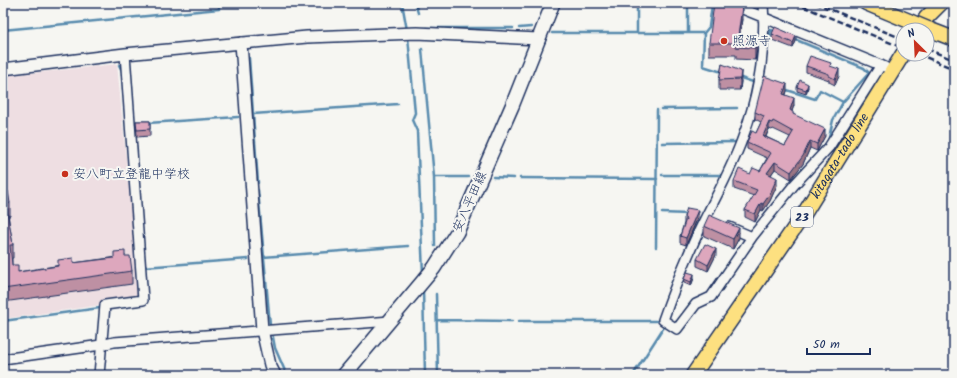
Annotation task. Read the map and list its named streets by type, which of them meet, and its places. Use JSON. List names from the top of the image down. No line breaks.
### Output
{"streets":{"main road":["kitagata-tado line","安八平田線","23"]},"places":["照源寺","安八町立登龍中学校"],"scale_bar":"50 m","north":"top left"}
